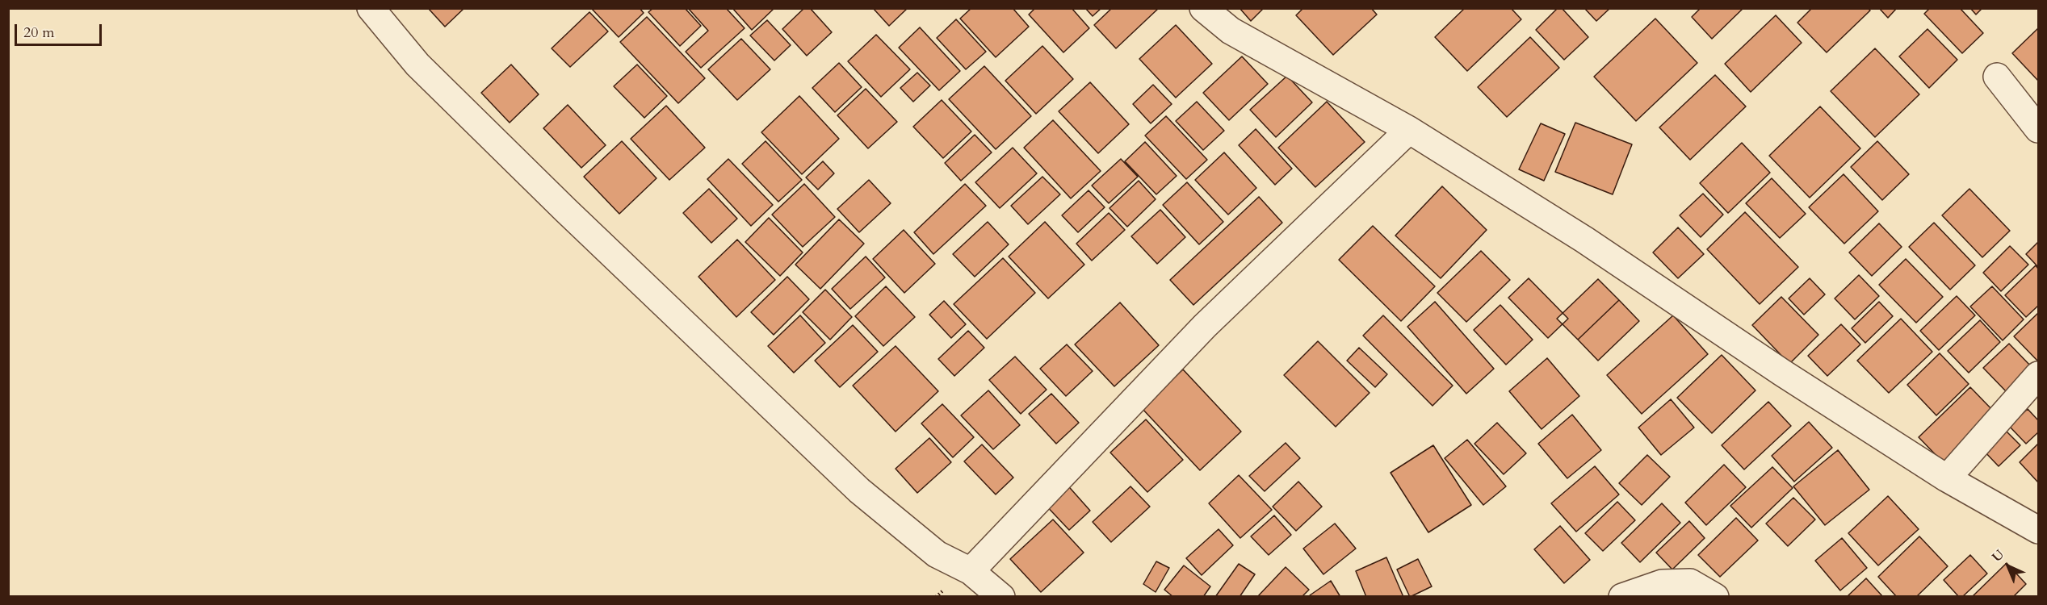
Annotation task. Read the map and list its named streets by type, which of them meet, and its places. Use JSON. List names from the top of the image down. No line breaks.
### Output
{"scale_bar":"20 m","north":"top left"}
